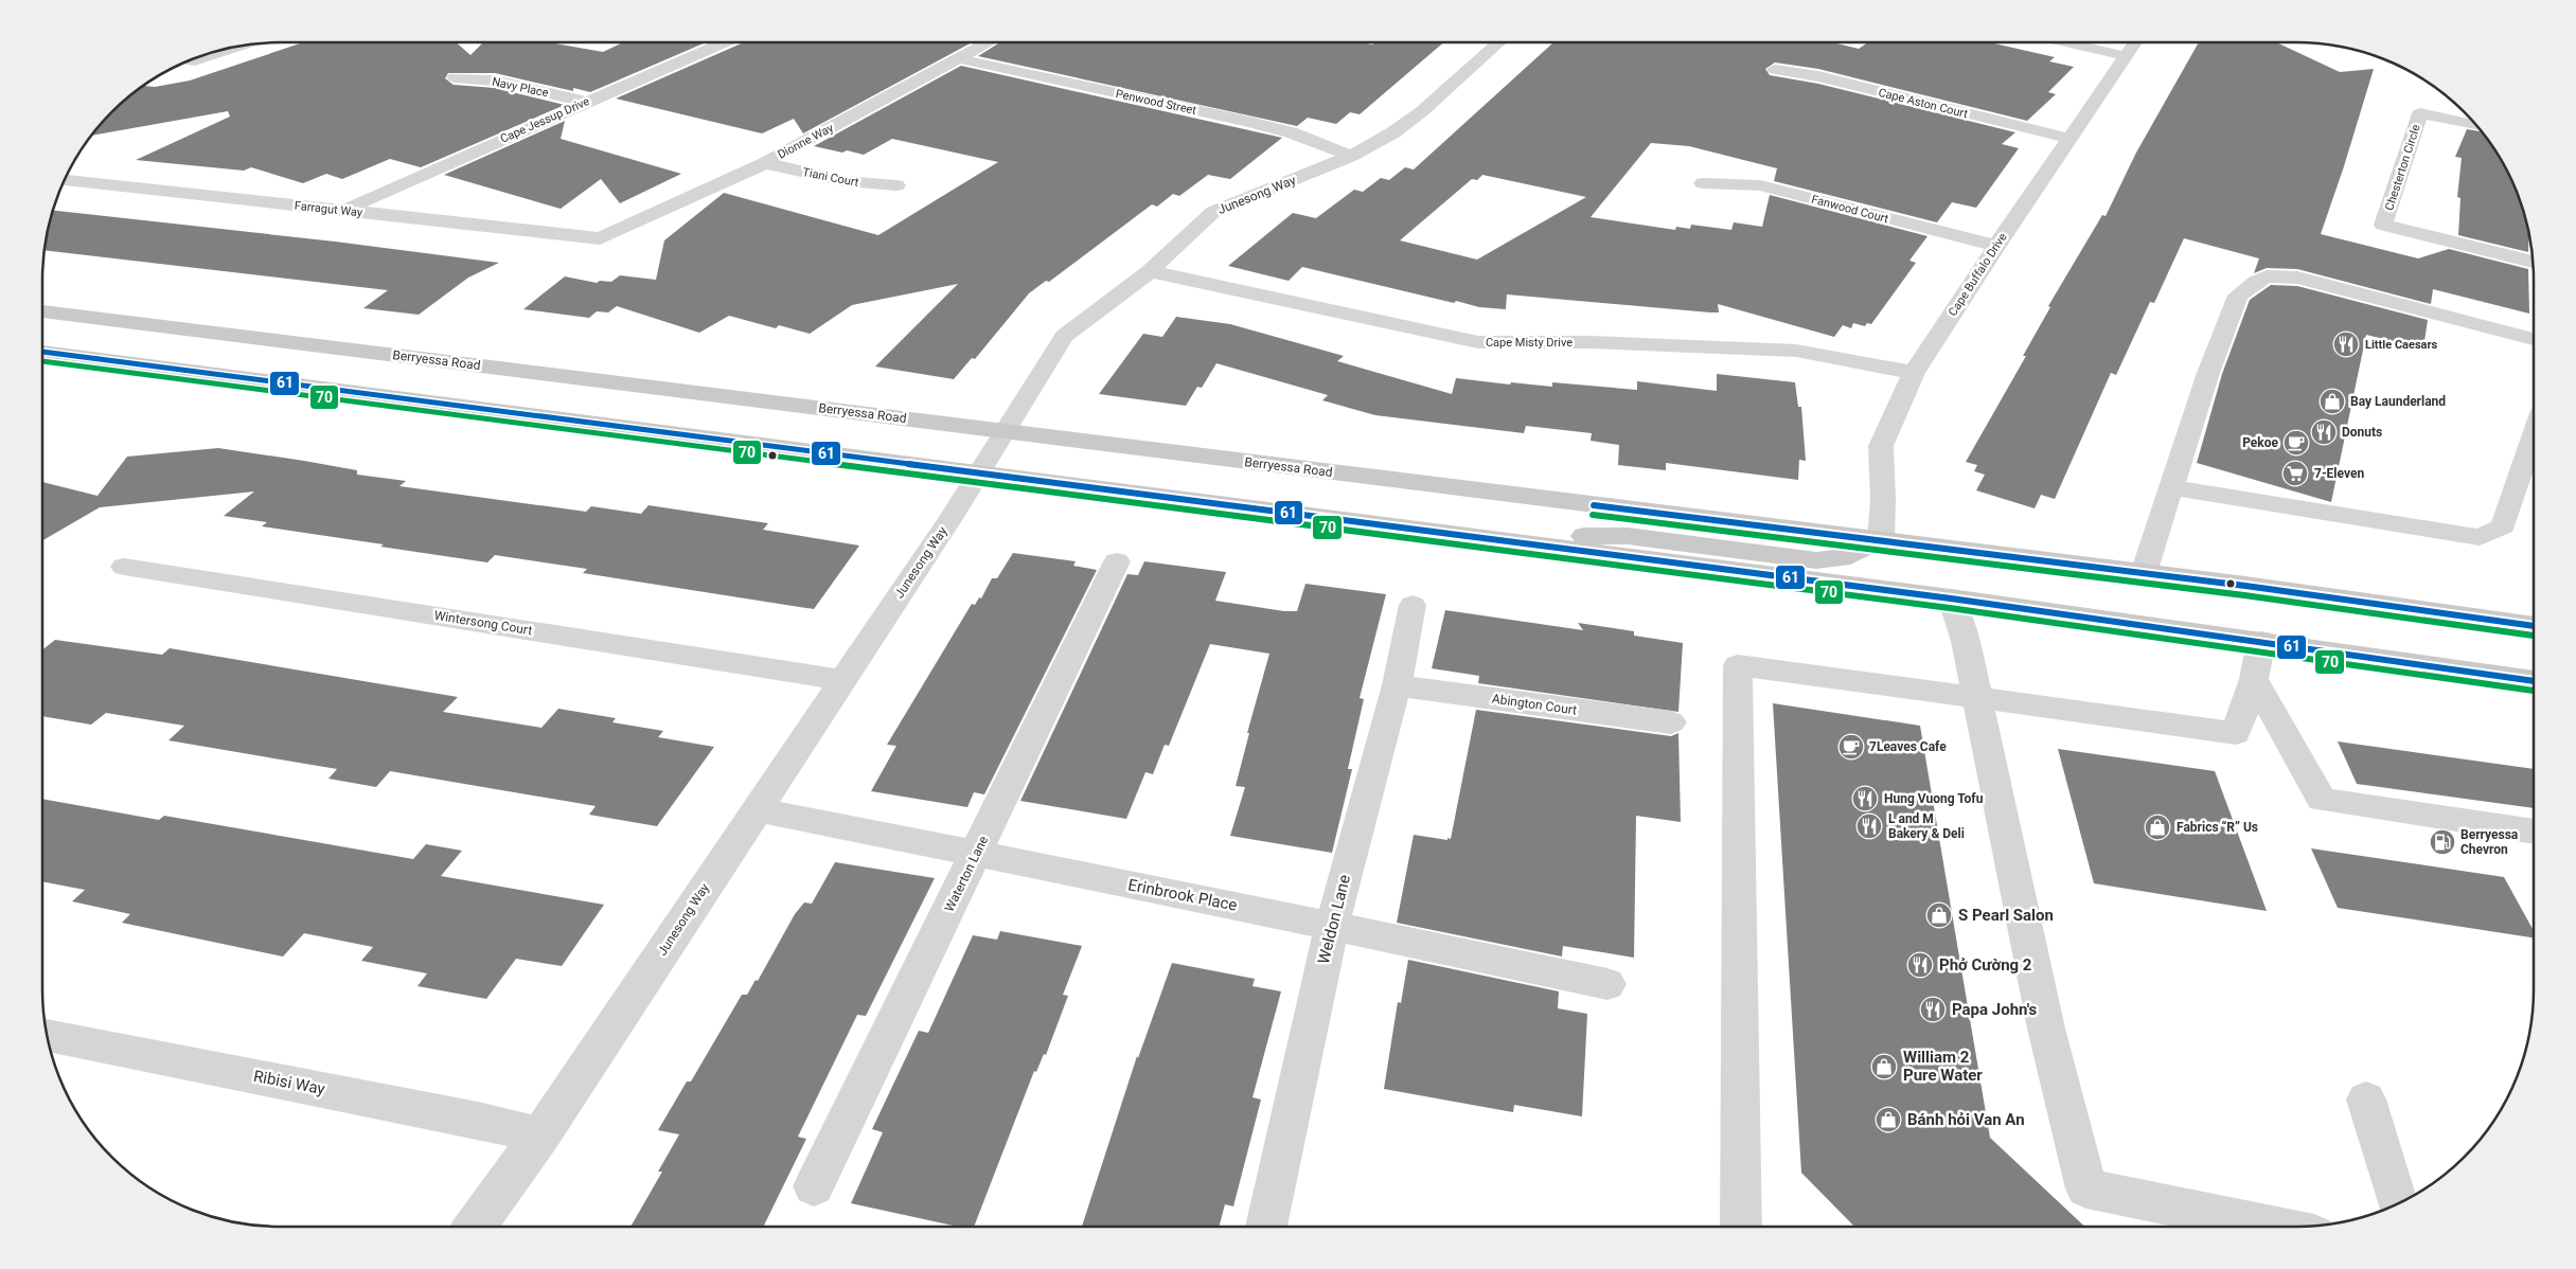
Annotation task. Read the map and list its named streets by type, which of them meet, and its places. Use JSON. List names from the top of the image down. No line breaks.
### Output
{"streets":{"main road":["Berryessa Road"],"street":["Navy Place","Penwood Street","Cape Aston Court","Cape Jessup Drive","Dionne Way","Chesterton Circle","Tiani Court","Junesong Way","Farragut Way","Fanwood Court","Cape Buffalo Drive","Cape Misty Drive","Wintersong Court","Abington Court","Waterton Lane","Erinbrook Place","Weldon Lane","Ribisi Way"]},"crossings":[["Navy Place","Cape Jessup Drive"],["Penwood Street","Dionne Way"],["Penwood Street","Junesong Way"],["Cape Aston Court","Cape Buffalo Drive"],["Cape Jessup Drive","Farragut Way"],["Dionne Way","Tiani Court"],["Dionne Way","Farragut Way"],["Junesong Way","Cape Misty Drive"],["Junesong Way","Berryessa Road"],["Junesong Way","Wintersong Court"],["Junesong Way","Erinbrook Place"],["Junesong Way","Ribisi Way"],["Fanwood Court","Cape Buffalo Drive"],["Cape Buffalo Drive","Cape Misty Drive"],["Cape Buffalo Drive","Berryessa Road"],["Abington Court","Weldon Lane"],["Waterton Lane","Erinbrook Place"],["Erinbrook Place","Weldon Lane"]],"places":{"restaurant":["Little Caesars","Donuts","Hung Vuong Tofu","L and M Bakery & Deli","Phở Cường 2","Papa John's"],"shop":["Bay Launderland","Fabrics “R” Us","S Pearl Salon","William 2 Pure Water","Bánh hỏi Van An"],"cafe":["Pekoe","7Leaves Cafe"],"supermarket":["7-Eleven"],"fuel station":["Berryessa Chevron"]},"lines":["transit line 61","transit line 70"]}
